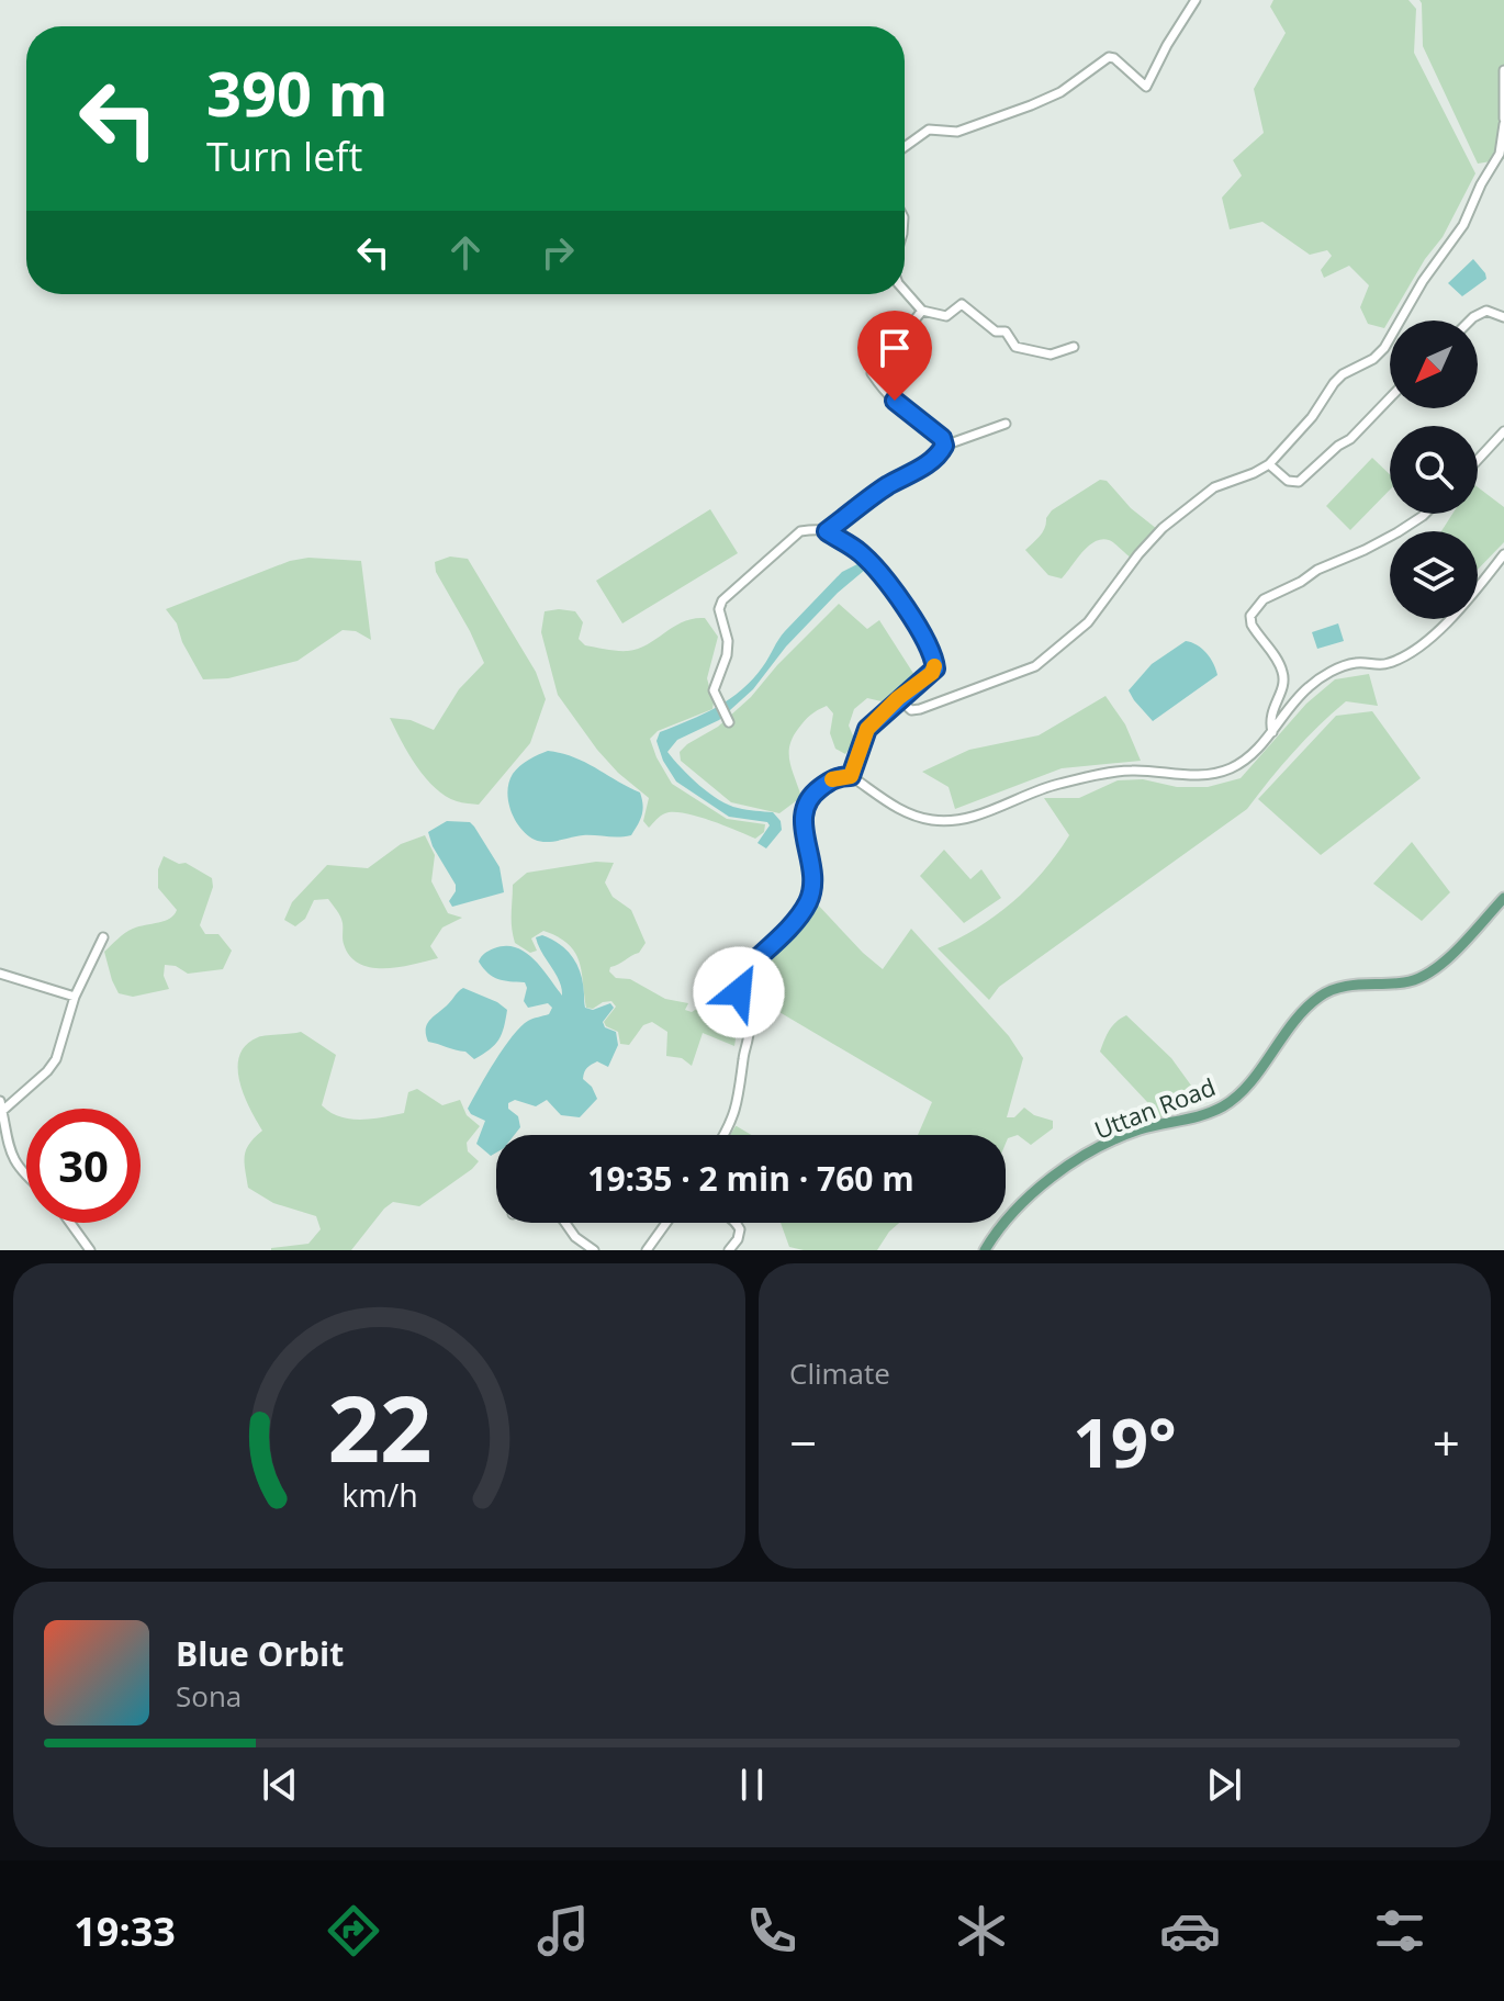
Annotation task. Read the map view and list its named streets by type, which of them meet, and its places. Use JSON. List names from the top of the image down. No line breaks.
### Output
{"streets":{"main road":["Uttan Road"]},"north":"bottom left","page":{"turn":["390 m","Turn left"],"limit":"30","trip":"19:35 · 2 min · 760 m","tile":"Climate","heat":["−","19°","+"],"song":["Blue Orbit","Sona"],"tabs":"19:33","gauge":["22","km/h"]}}
